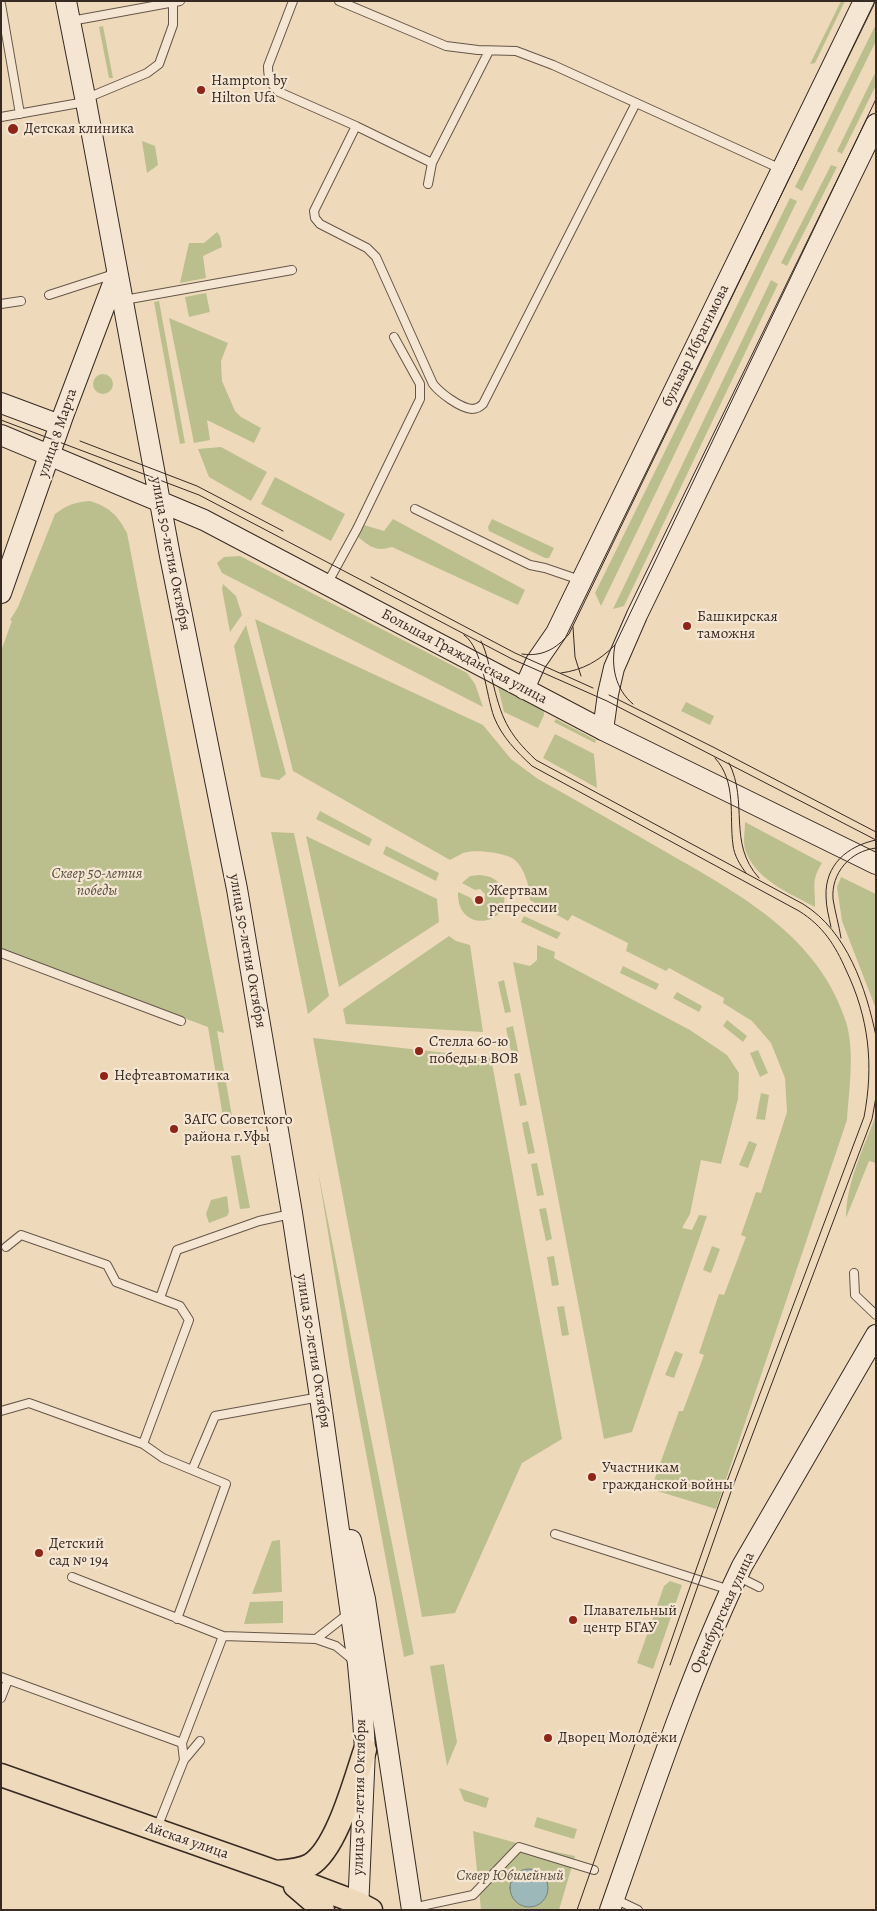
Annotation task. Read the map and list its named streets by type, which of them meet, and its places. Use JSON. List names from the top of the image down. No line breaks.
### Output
{"streets":{"main road":["бульвар Ибрагимова","улица 8 Марта","улица 50-летия Октября","Большая Гражданская улица","Оренбургская улица","Айская улица"]},"crossings":[["бульвар Ибрагимова","Большая Гражданская улица"],["улица 8 Марта","улица 50-летия Октября"],["улица 8 Марта","Большая Гражданская улица"],["улица 50-летия Октября","Большая Гражданская улица"],["улица 50-летия Октября","Айская улица"]],"parks":["Сквер 50-летия победы","Сквер Юбилейный"],"places":["Hampton by Hilton Ufa","Детская клиника","Башкирская таможня","Жертвам репрессии","Стелла 60-ю победы в ВОВ","Нефтеавтоматика","ЗАГС Советского района г.Уфы","Участникам гражданской войны","Детский сад № 194","Плавательный центр БГАУ","Дворец Молодёжи"]}
